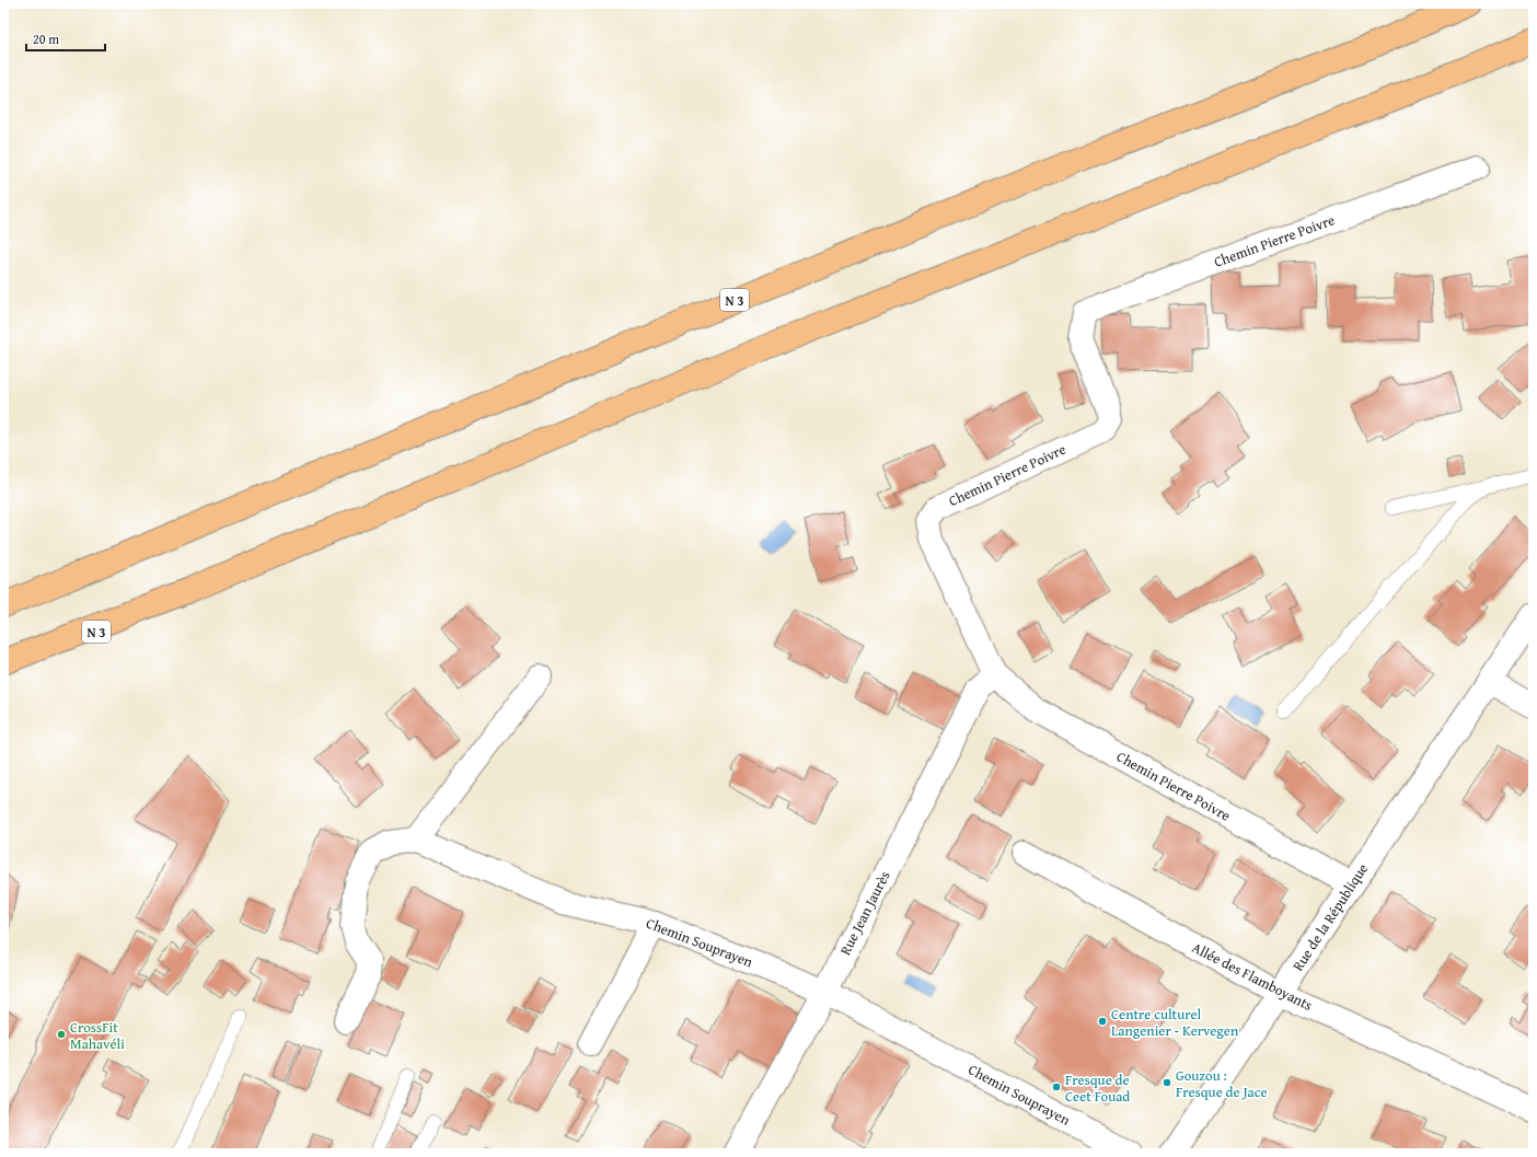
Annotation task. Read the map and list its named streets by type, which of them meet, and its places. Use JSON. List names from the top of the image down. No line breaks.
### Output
{"streets":{"highway":["N 3"],"street":["Chemin Pierre Poivre","Rue Jean Jaurès","Rue de la République","Chemin Souprayen","Allée des Flamboyants"]},"crossings":[["Chemin Pierre Poivre","Rue Jean Jaurès"],["Chemin Pierre Poivre","Rue de la République"],["Rue Jean Jaurès","Chemin Souprayen"],["Rue de la République","Allée des Flamboyants"]],"places":["Centre culturel Langenier - Kervegen","CrossFit Mahavéli","Gouzou : Fresque de Jace","Fresque de Ceet Fouad"],"scale_bar":"20 m"}
